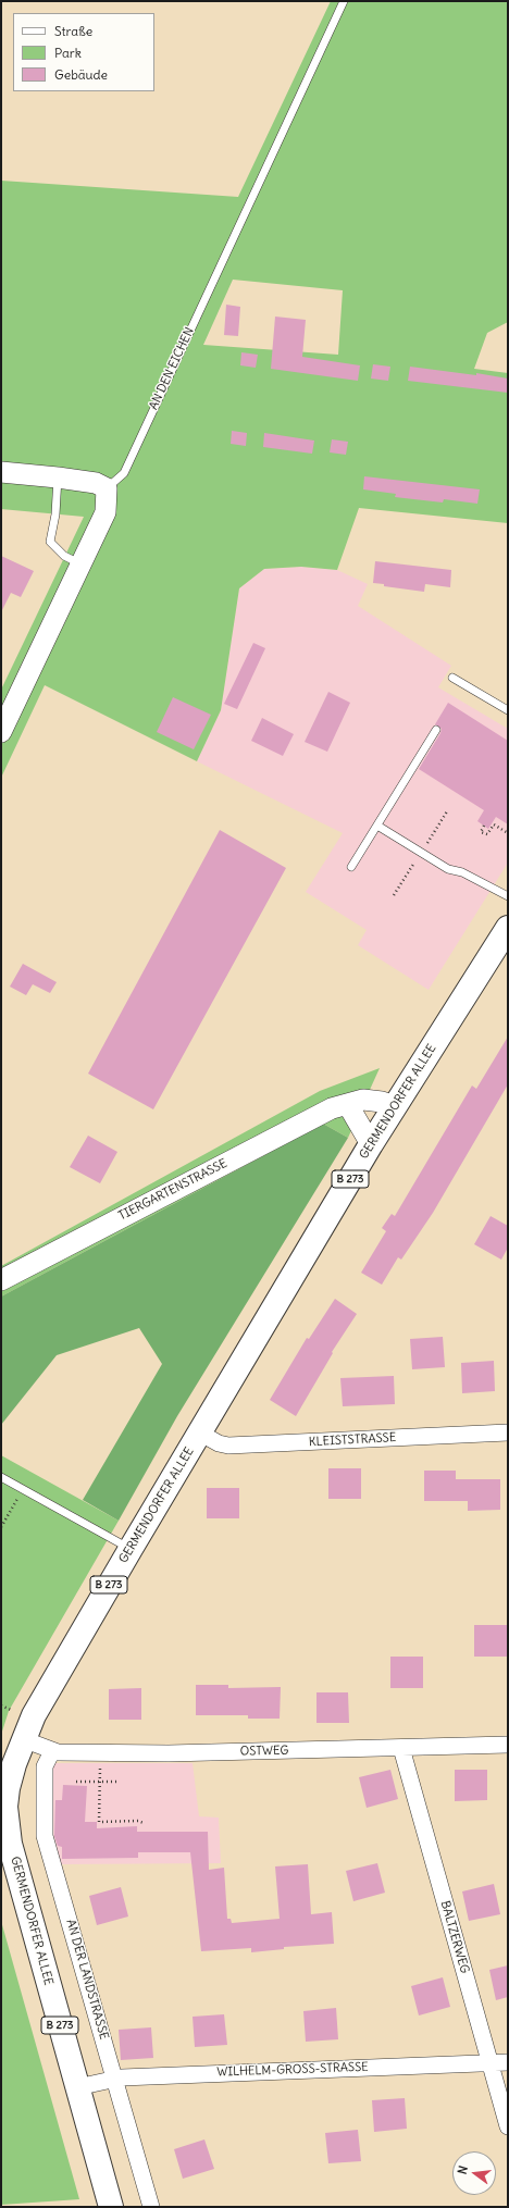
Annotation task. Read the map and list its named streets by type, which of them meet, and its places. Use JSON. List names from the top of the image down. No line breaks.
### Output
{"streets":{"main road":["GERMENDORFER ALLEE","B 273"],"street":["TIERGARTENSTRASSE","KLEISTSTRASSE","OSTWEG","BALTZERWEG","AN DER LANDSTRASSE","WILHELM-GROSS-STRASSE"],"lane":["AN DEN EICHEN"]},"crossings":[["GERMENDORFER ALLEE","TIERGARTENSTRASSE"],["GERMENDORFER ALLEE","KLEISTSTRASSE"],["GERMENDORFER ALLEE","OSTWEG"],["GERMENDORFER ALLEE","WILHELM-GROSS-STRASSE"],["OSTWEG","BALTZERWEG"],["OSTWEG","AN DER LANDSTRASSE"],["BALTZERWEG","WILHELM-GROSS-STRASSE"],["AN DER LANDSTRASSE","WILHELM-GROSS-STRASSE"]],"legend":["Straße","Park","Gebäude"],"north":"left"}
